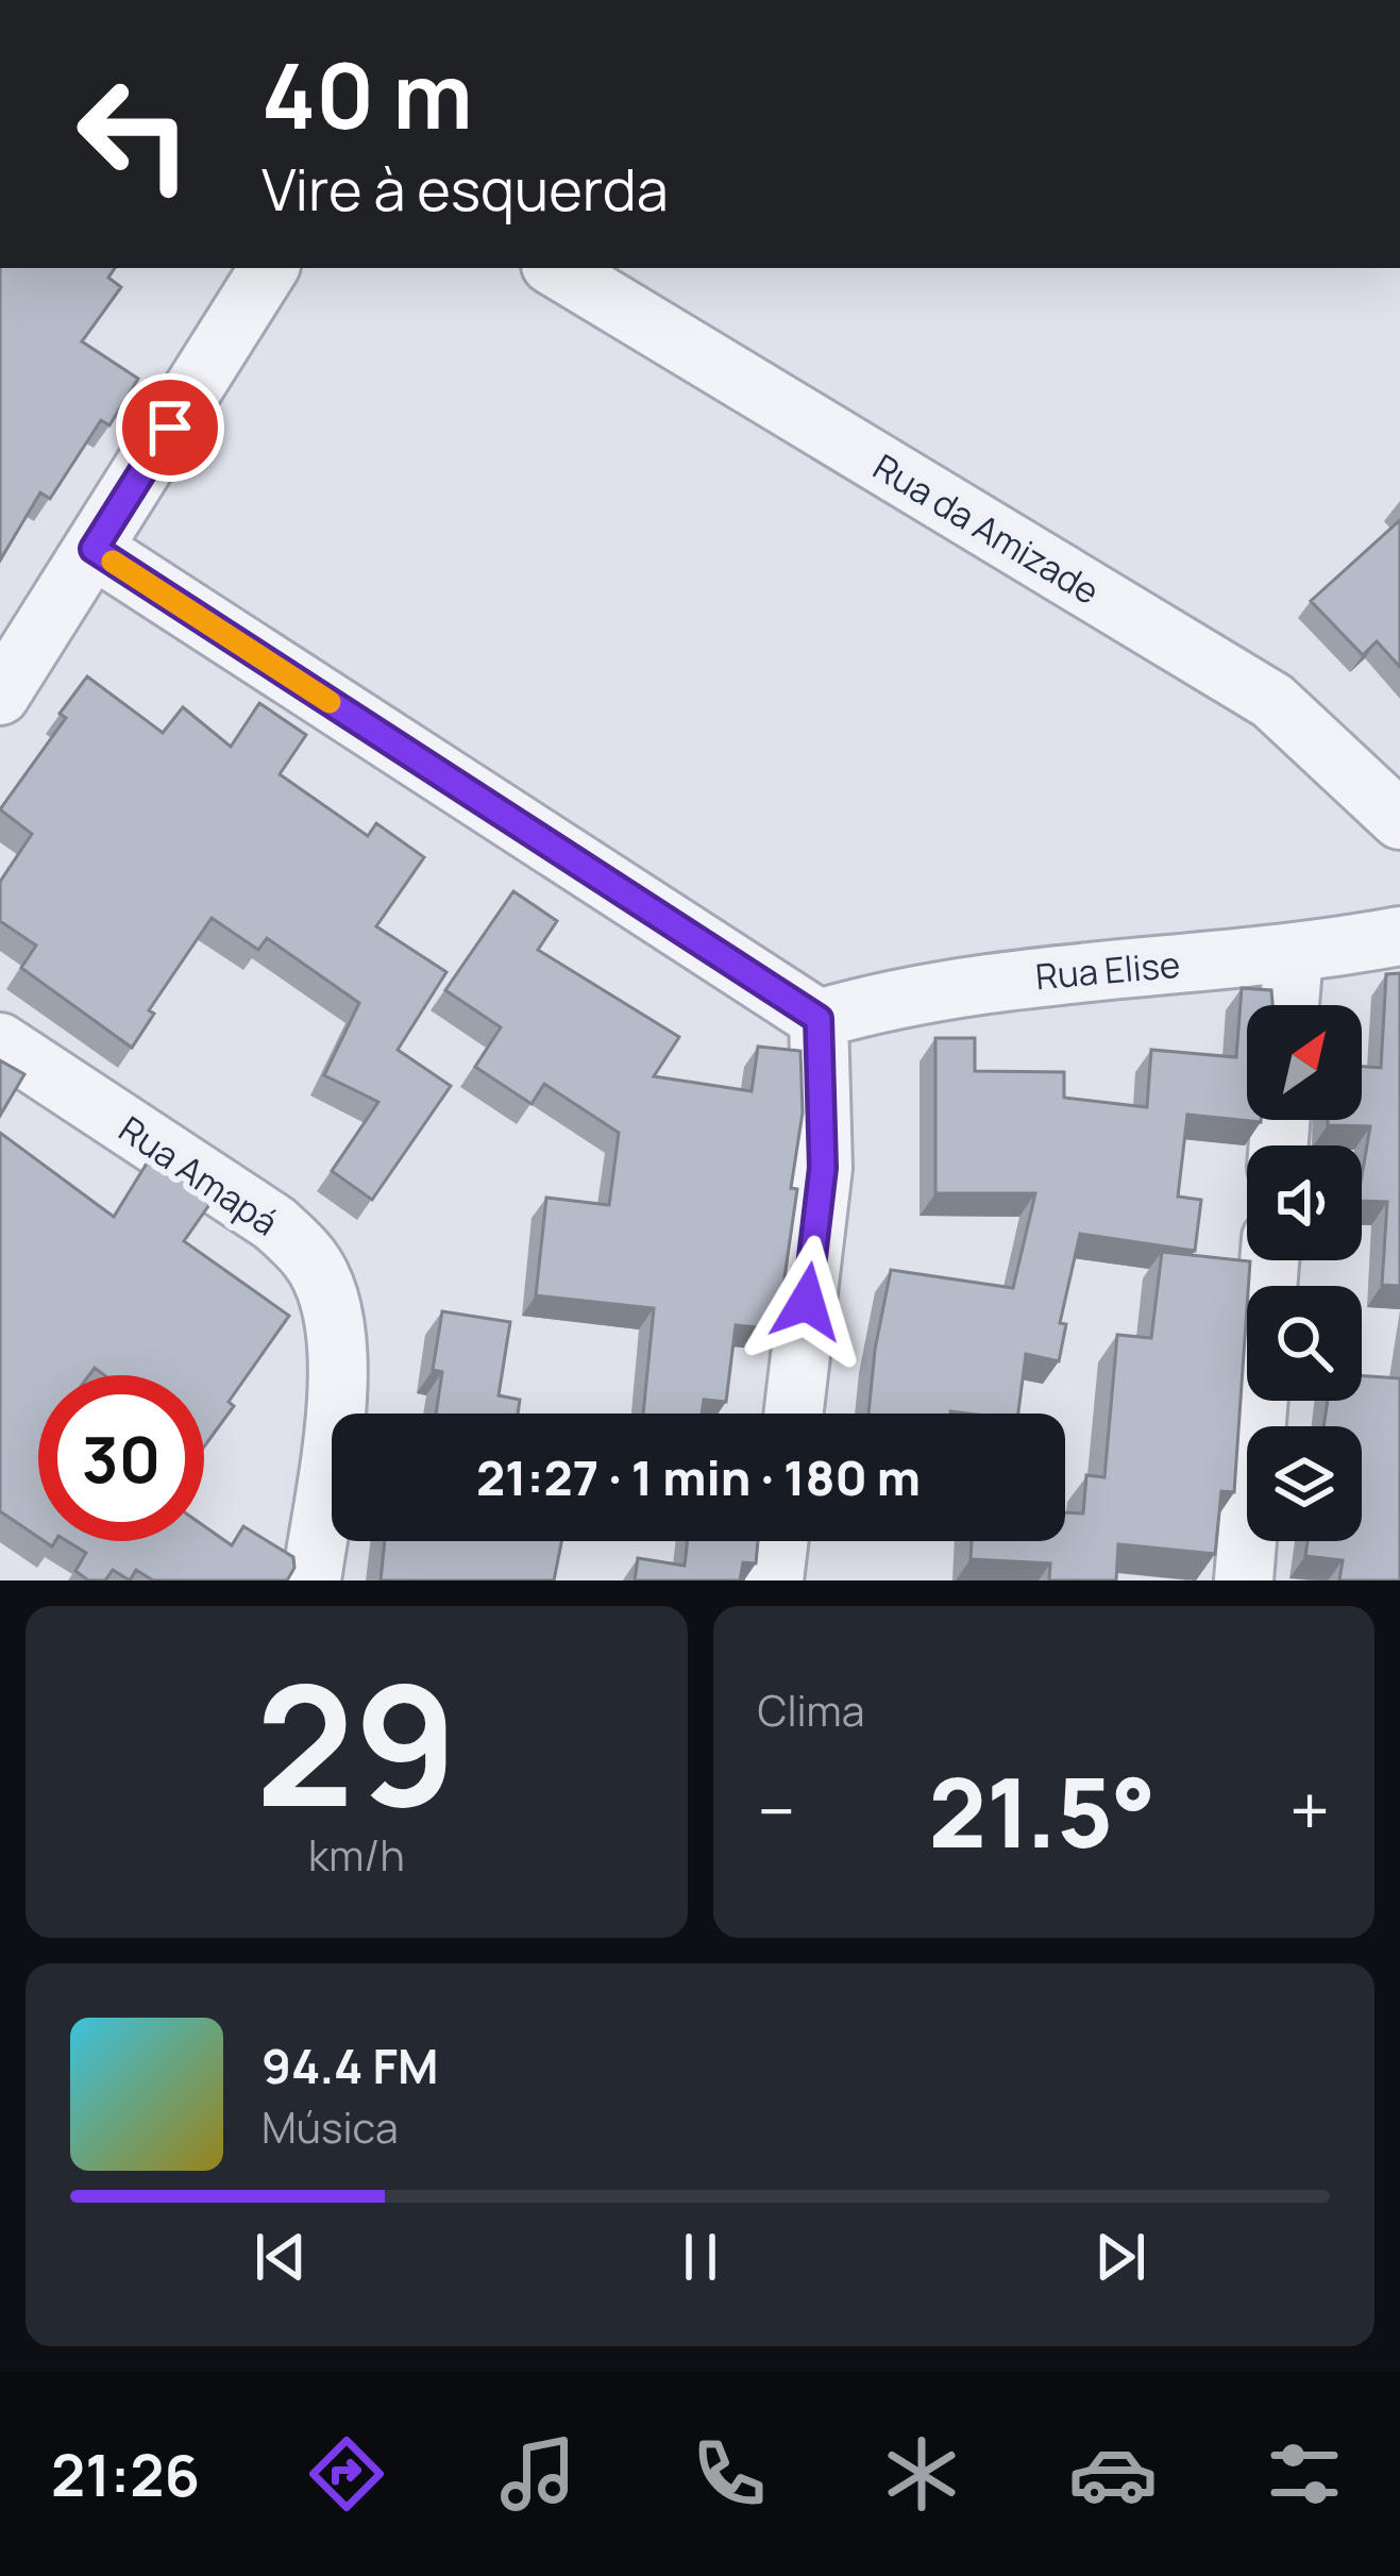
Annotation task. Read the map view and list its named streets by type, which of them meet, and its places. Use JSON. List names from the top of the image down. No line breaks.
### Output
{"streets":{"street":["Rua da Amizade","Rua Elise","Rua Amapá"]},"north":"top right","page":{"turn":["40 m","Vire à esquerda"],"limit":"30","trip":"21:27 · 1 min · 180 m","tile":[["29","km/h"],"Clima"],"heat":["−","21.5°","+"],"song":["94.4 FM","Música"],"tabs":"21:26"}}
